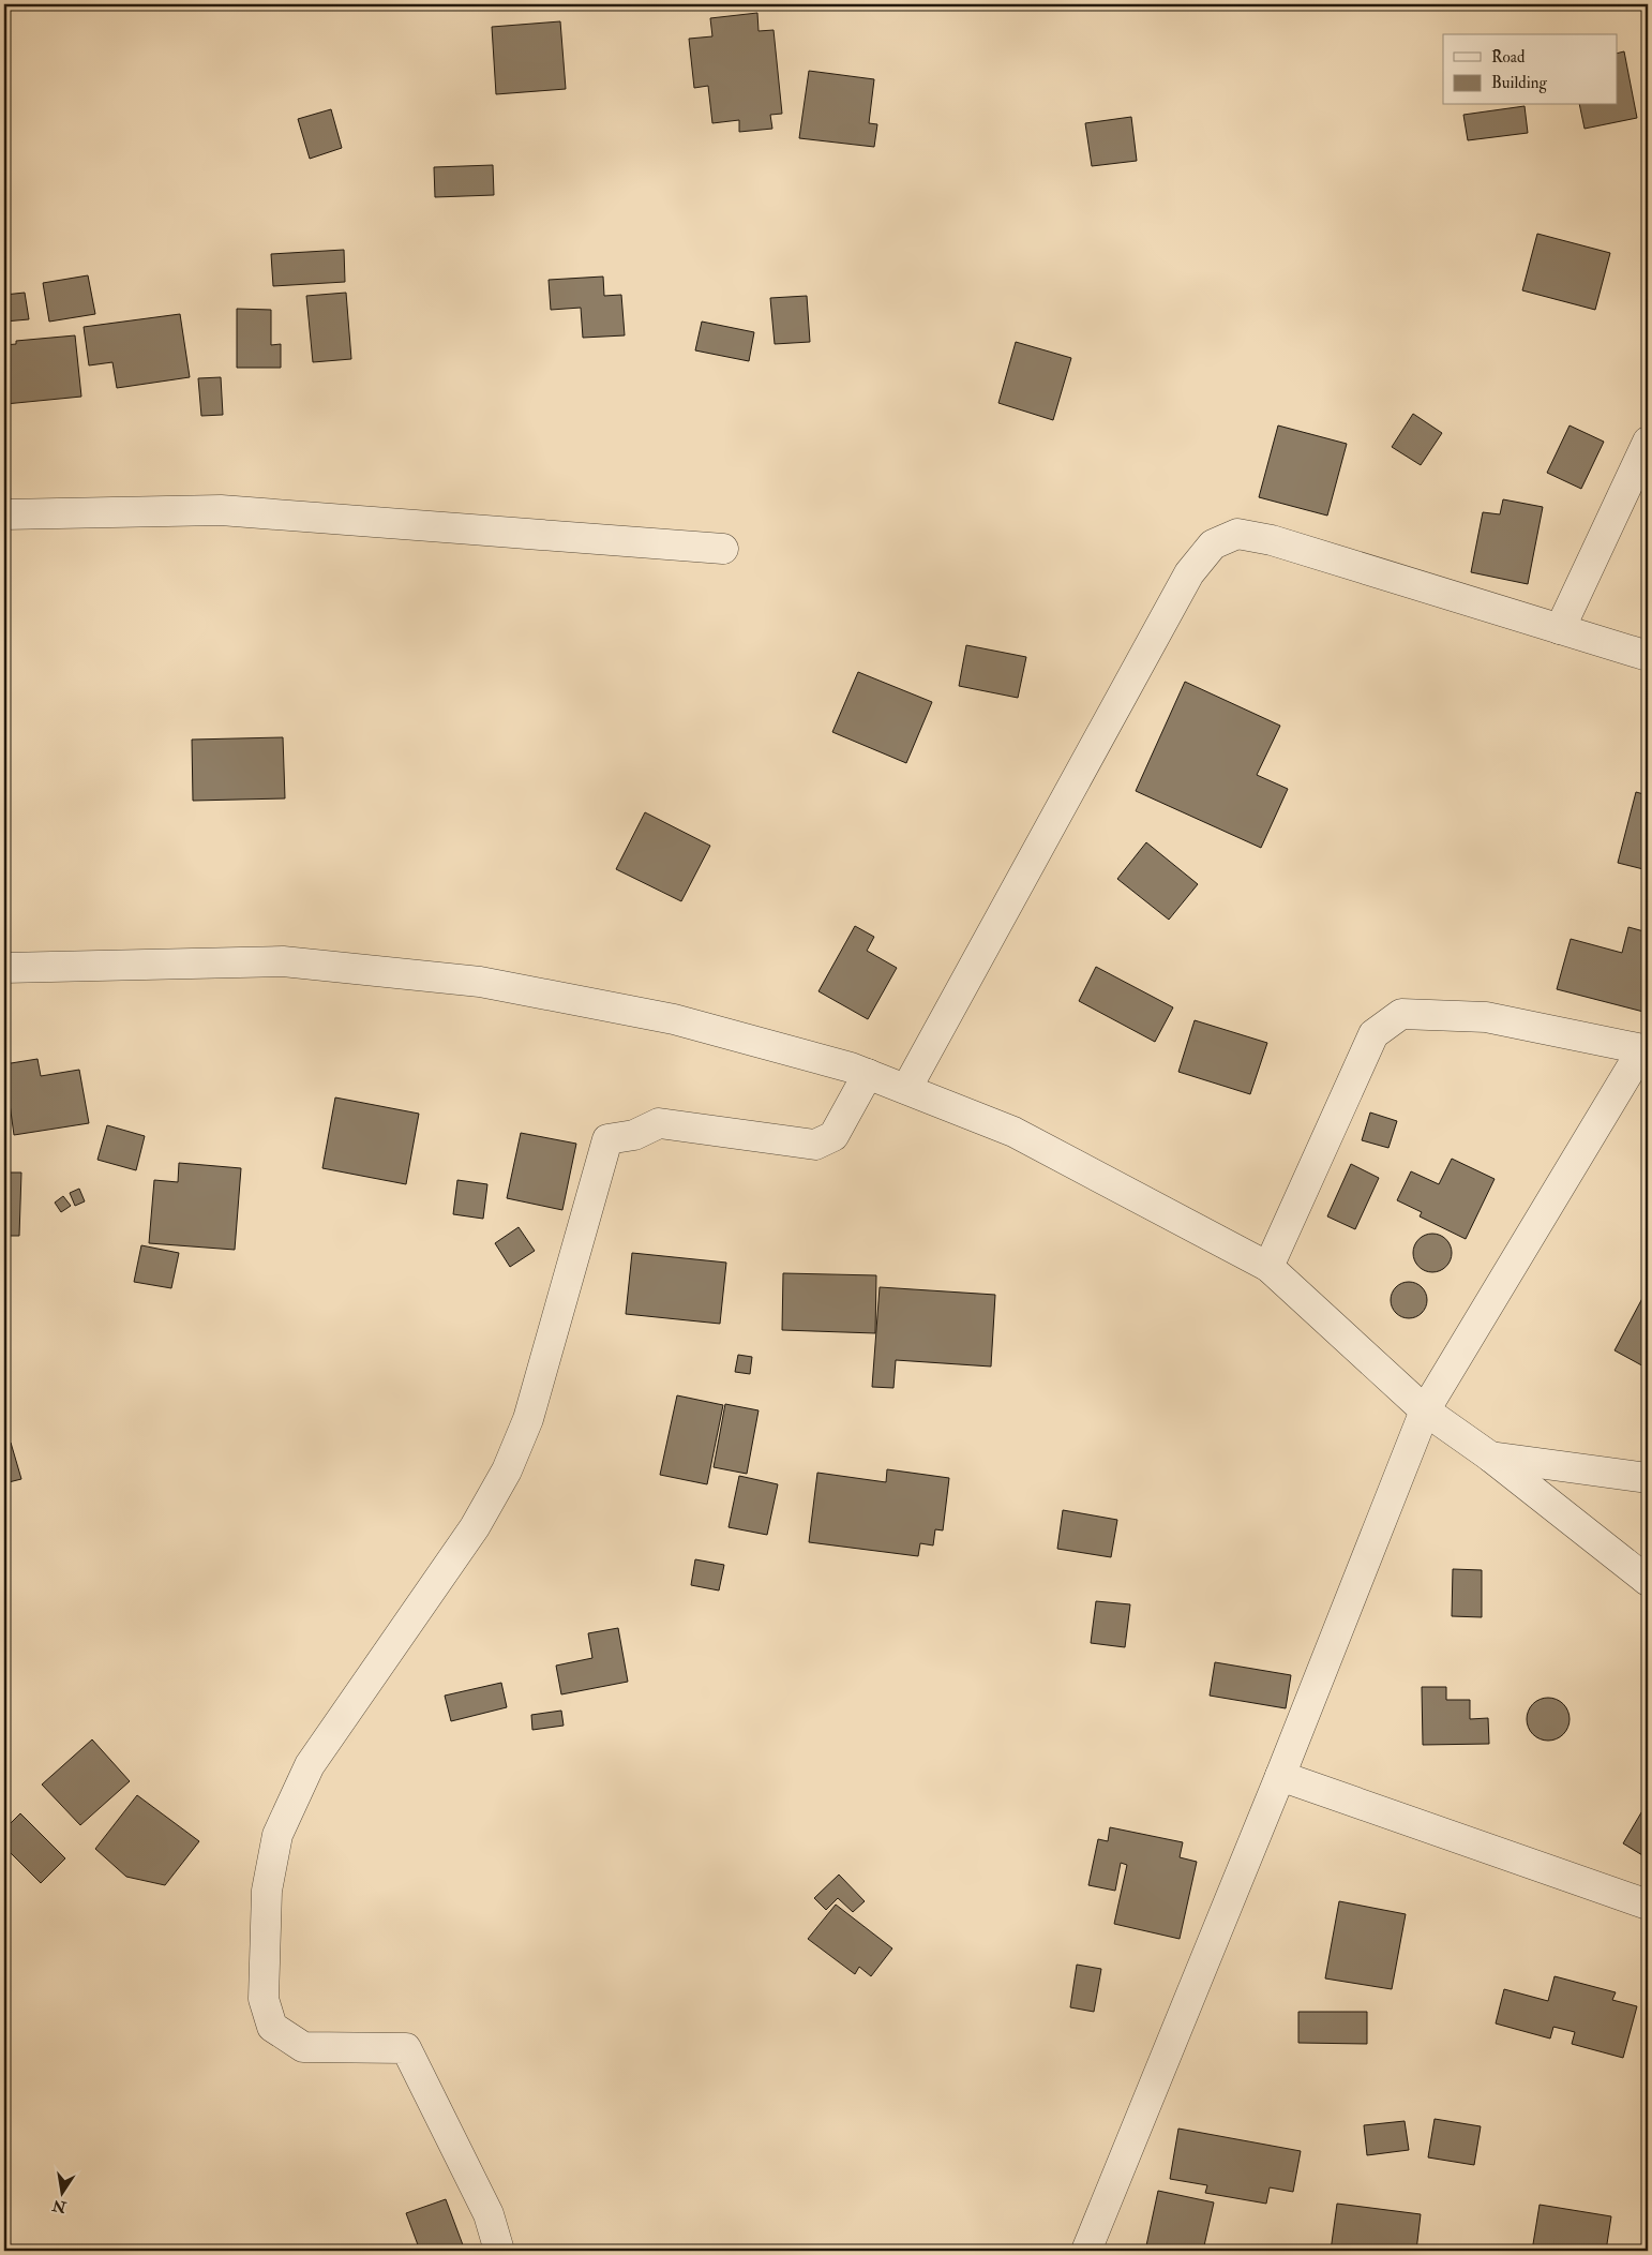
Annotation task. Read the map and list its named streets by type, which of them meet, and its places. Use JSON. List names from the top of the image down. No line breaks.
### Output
{"legend":["Road","Building"],"north":"bottom"}
